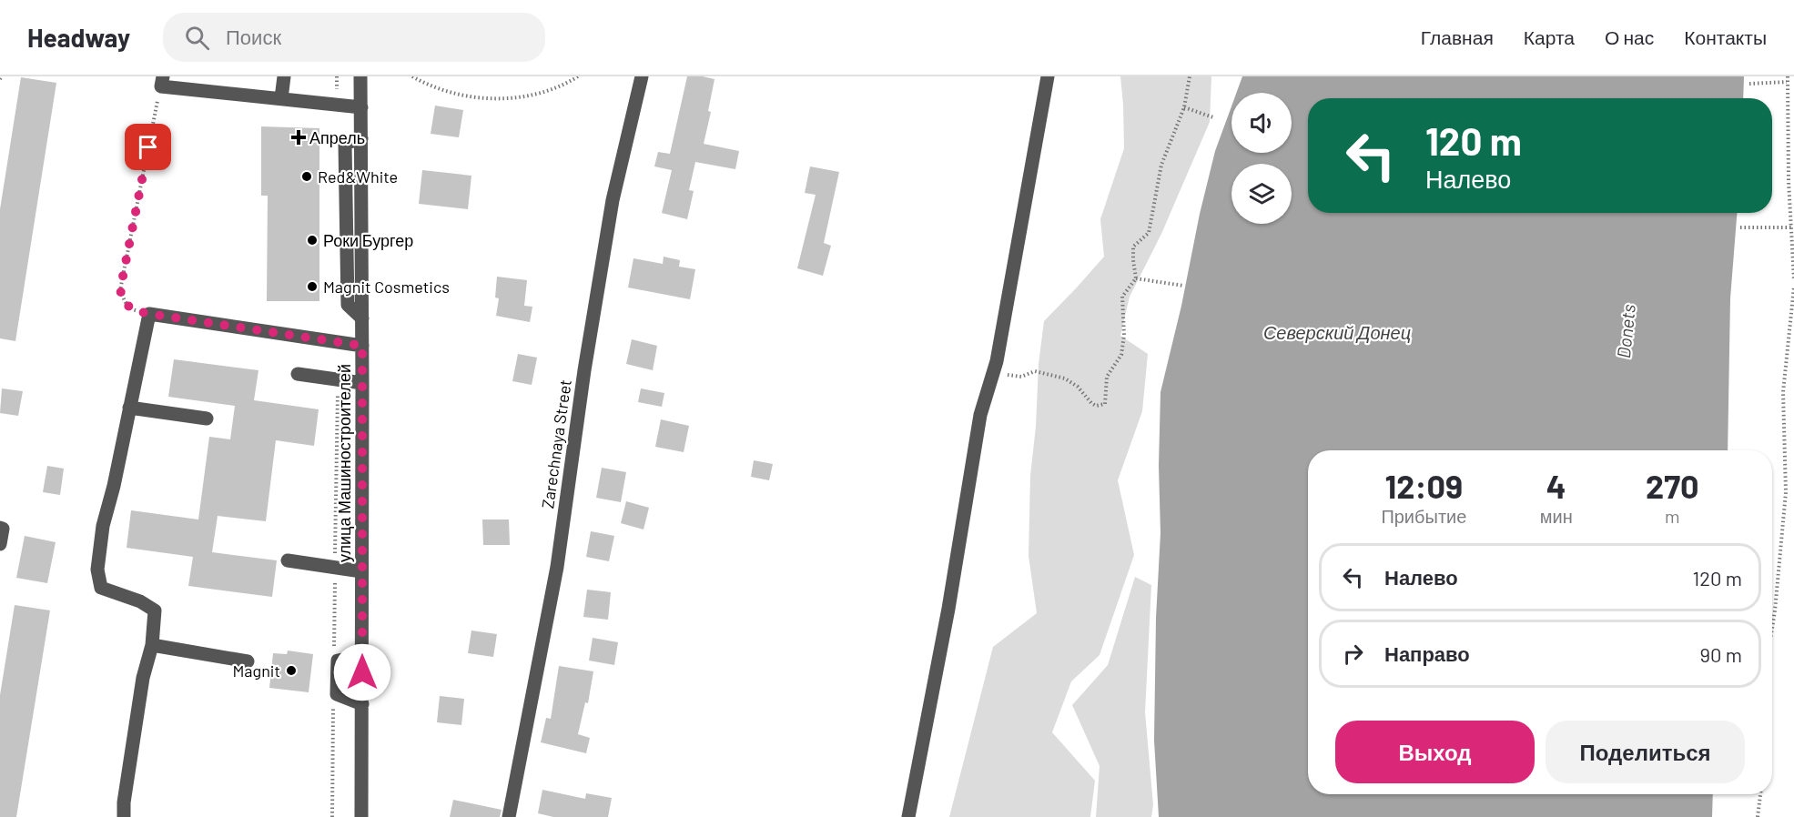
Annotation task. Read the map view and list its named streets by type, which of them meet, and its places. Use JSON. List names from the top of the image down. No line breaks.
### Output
{"streets":{"street":["Zarechnaya Street","улица Машиностроителей"]},"water":["Donets","Северский Донец"],"places":{"health":["Апрель"],"other":["Red&White","Роки Бургер","Magnit Cosmetics","Magnit"]},"page":{"header":"Headway","search":"Поиск","nav":["Главная","Карта","О нас","Контакты"],"turn":["120 m","Налево"],"eta":["12:09","Прибытие","4","мин","270","m"],"list":[{"name":"Налево","value":"120 m"},{"name":"Направо","value":"90 m"}],"buttons":["Выход","Поделиться"]}}
